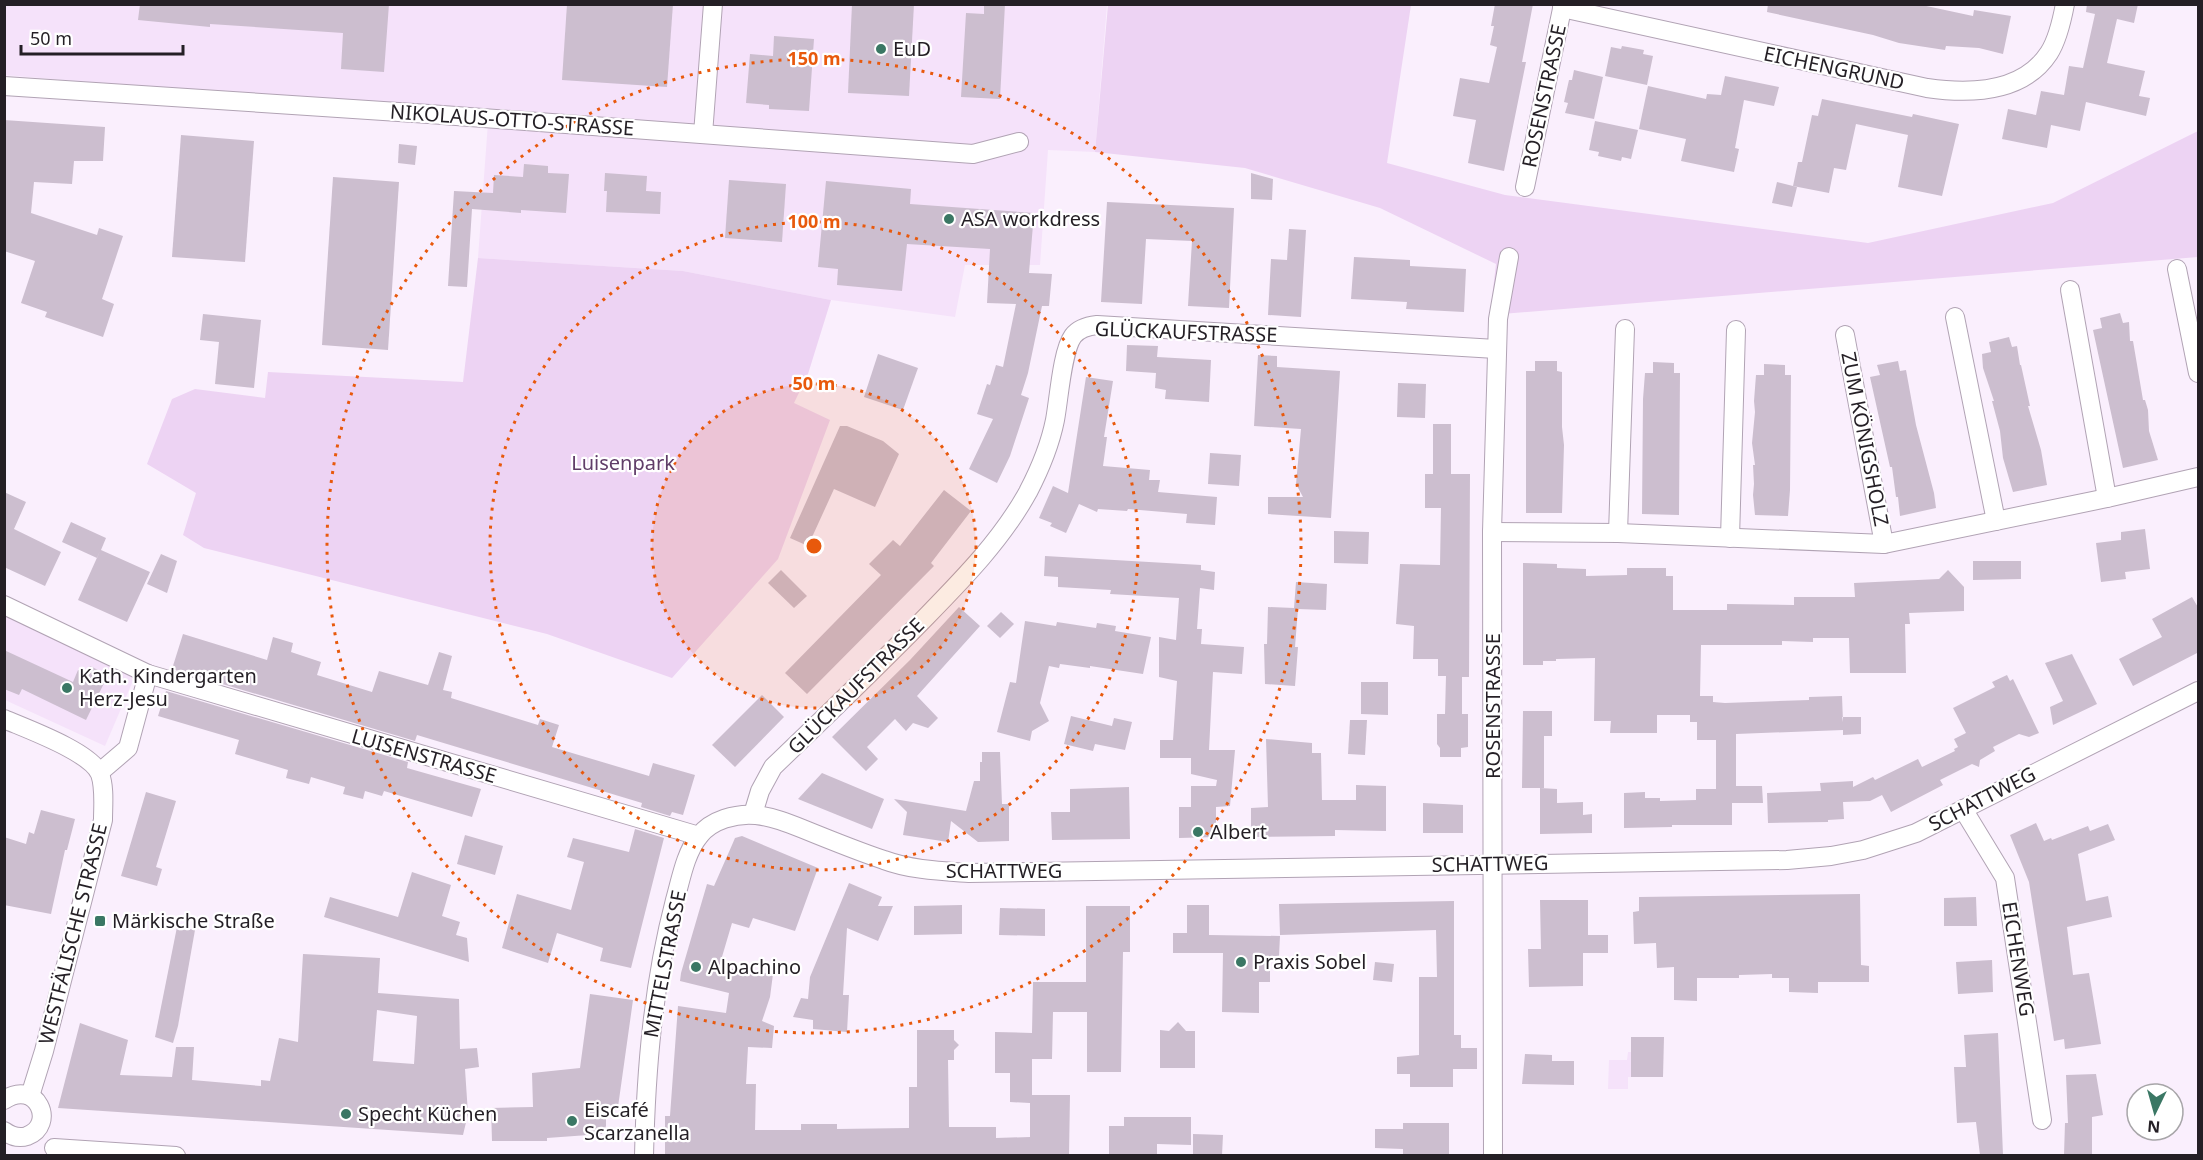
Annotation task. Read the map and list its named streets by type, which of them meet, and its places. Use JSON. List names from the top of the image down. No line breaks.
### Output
{"streets":{"street":["EICHENGRUND","ROSENSTRASSE","NIKOLAUS-OTTO-STRASSE","GLÜCKAUFSTRASSE","ZUM KÖNIGSHOLZ","LUISENSTRASSE","SCHATTWEG","WESTFÄLISCHE STRASSE","EICHENWEG","MITTELSTRASSE"]},"crossings":[["EICHENGRUND","ROSENSTRASSE"],["ROSENSTRASSE","GLÜCKAUFSTRASSE"],["ROSENSTRASSE","ZUM KÖNIGSHOLZ"],["ROSENSTRASSE","SCHATTWEG"],["GLÜCKAUFSTRASSE","SCHATTWEG"],["GLÜCKAUFSTRASSE","MITTELSTRASSE"],["LUISENSTRASSE","MITTELSTRASSE"],["SCHATTWEG","EICHENWEG"],["SCHATTWEG","MITTELSTRASSE"]],"parks":["Luisenpark"],"places":{"other":["EuD","ASA workdress","Kath. Kindergarten Herz-Jesu","Albert","Praxis Sobel","Alpachino","Specht Küchen","Eiscafé Scarzanella"],"transit":["Märkische Straße"]},"scale_bar":"50 m","north":"bottom","rings":["150 m","100 m","50 m"]}
